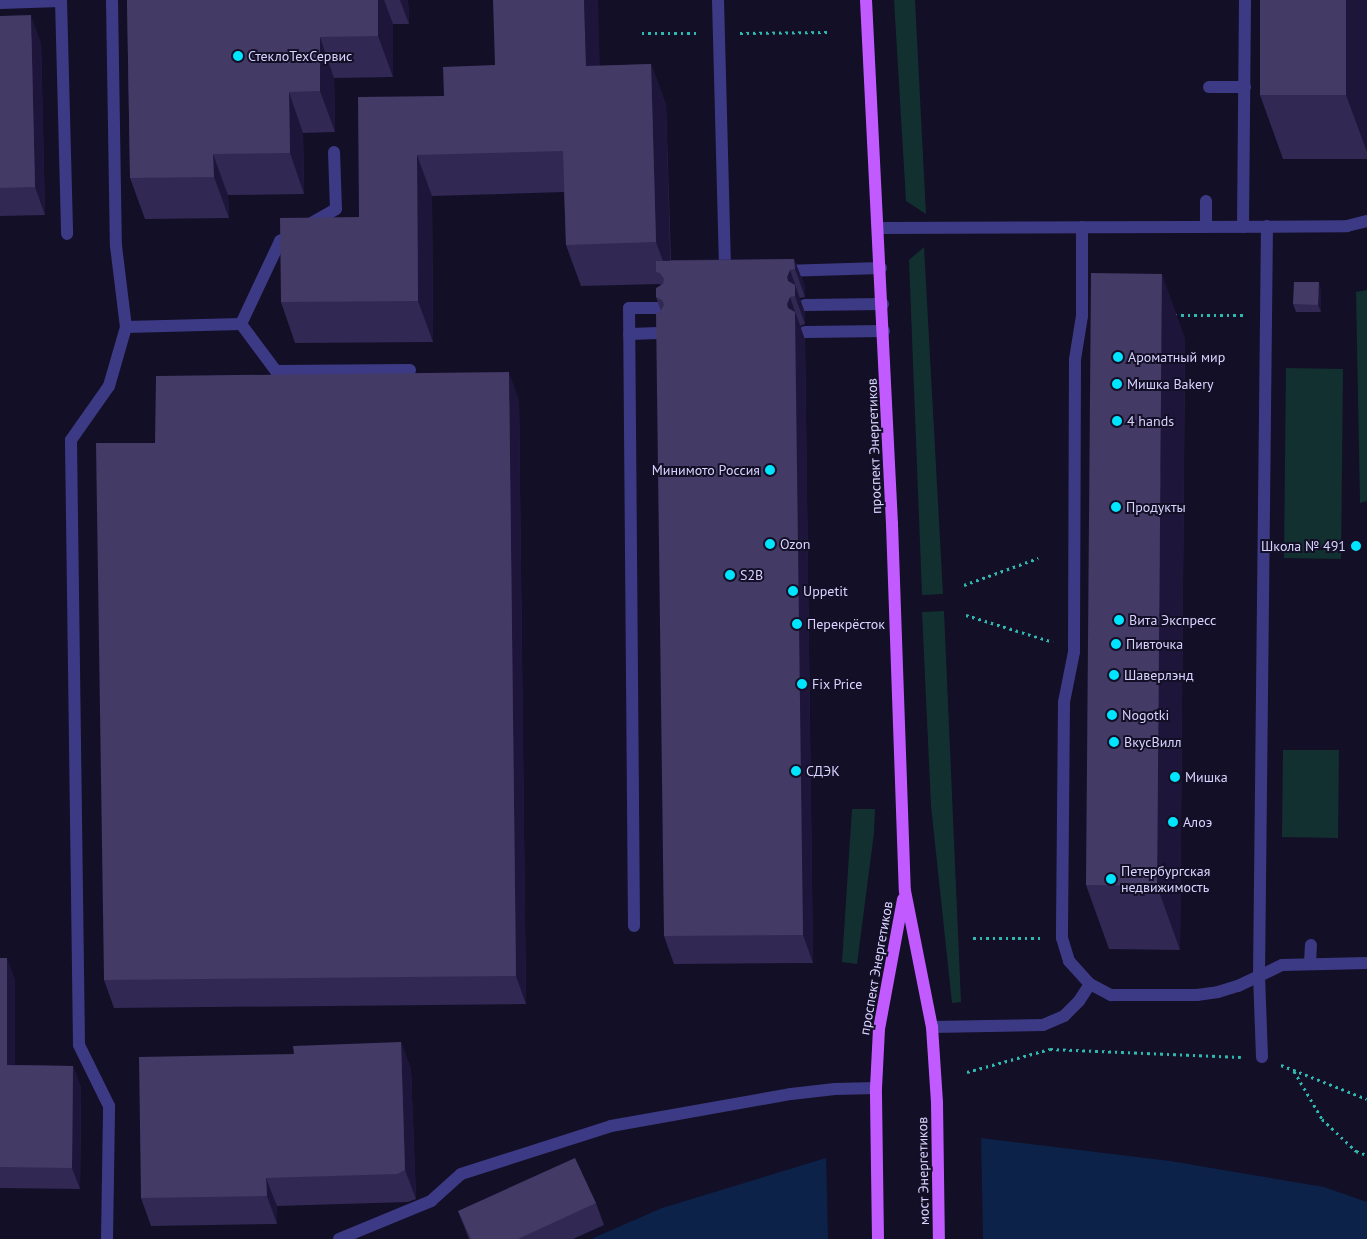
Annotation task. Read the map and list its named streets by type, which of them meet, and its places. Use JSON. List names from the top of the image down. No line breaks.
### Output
{"streets":{"main road":["проспект Энергетиков","мост Энергетиков"]},"crossings":[["проспект Энергетиков","мост Энергетиков"]],"places":["СтеклоТехСервис","Ароматный мир","Мишка Bakery","4 hands","Минимото Россия","Продукты","Ozon","Школа № 491","S2B","Uppetit","Вита Экспресс","Перекрёсток","Пивточка","Шаверлэнд","Fix Price","Nogotki","ВкусВилл","СДЭК","Мишка","Алоэ","Петербургская недвижимость"]}
